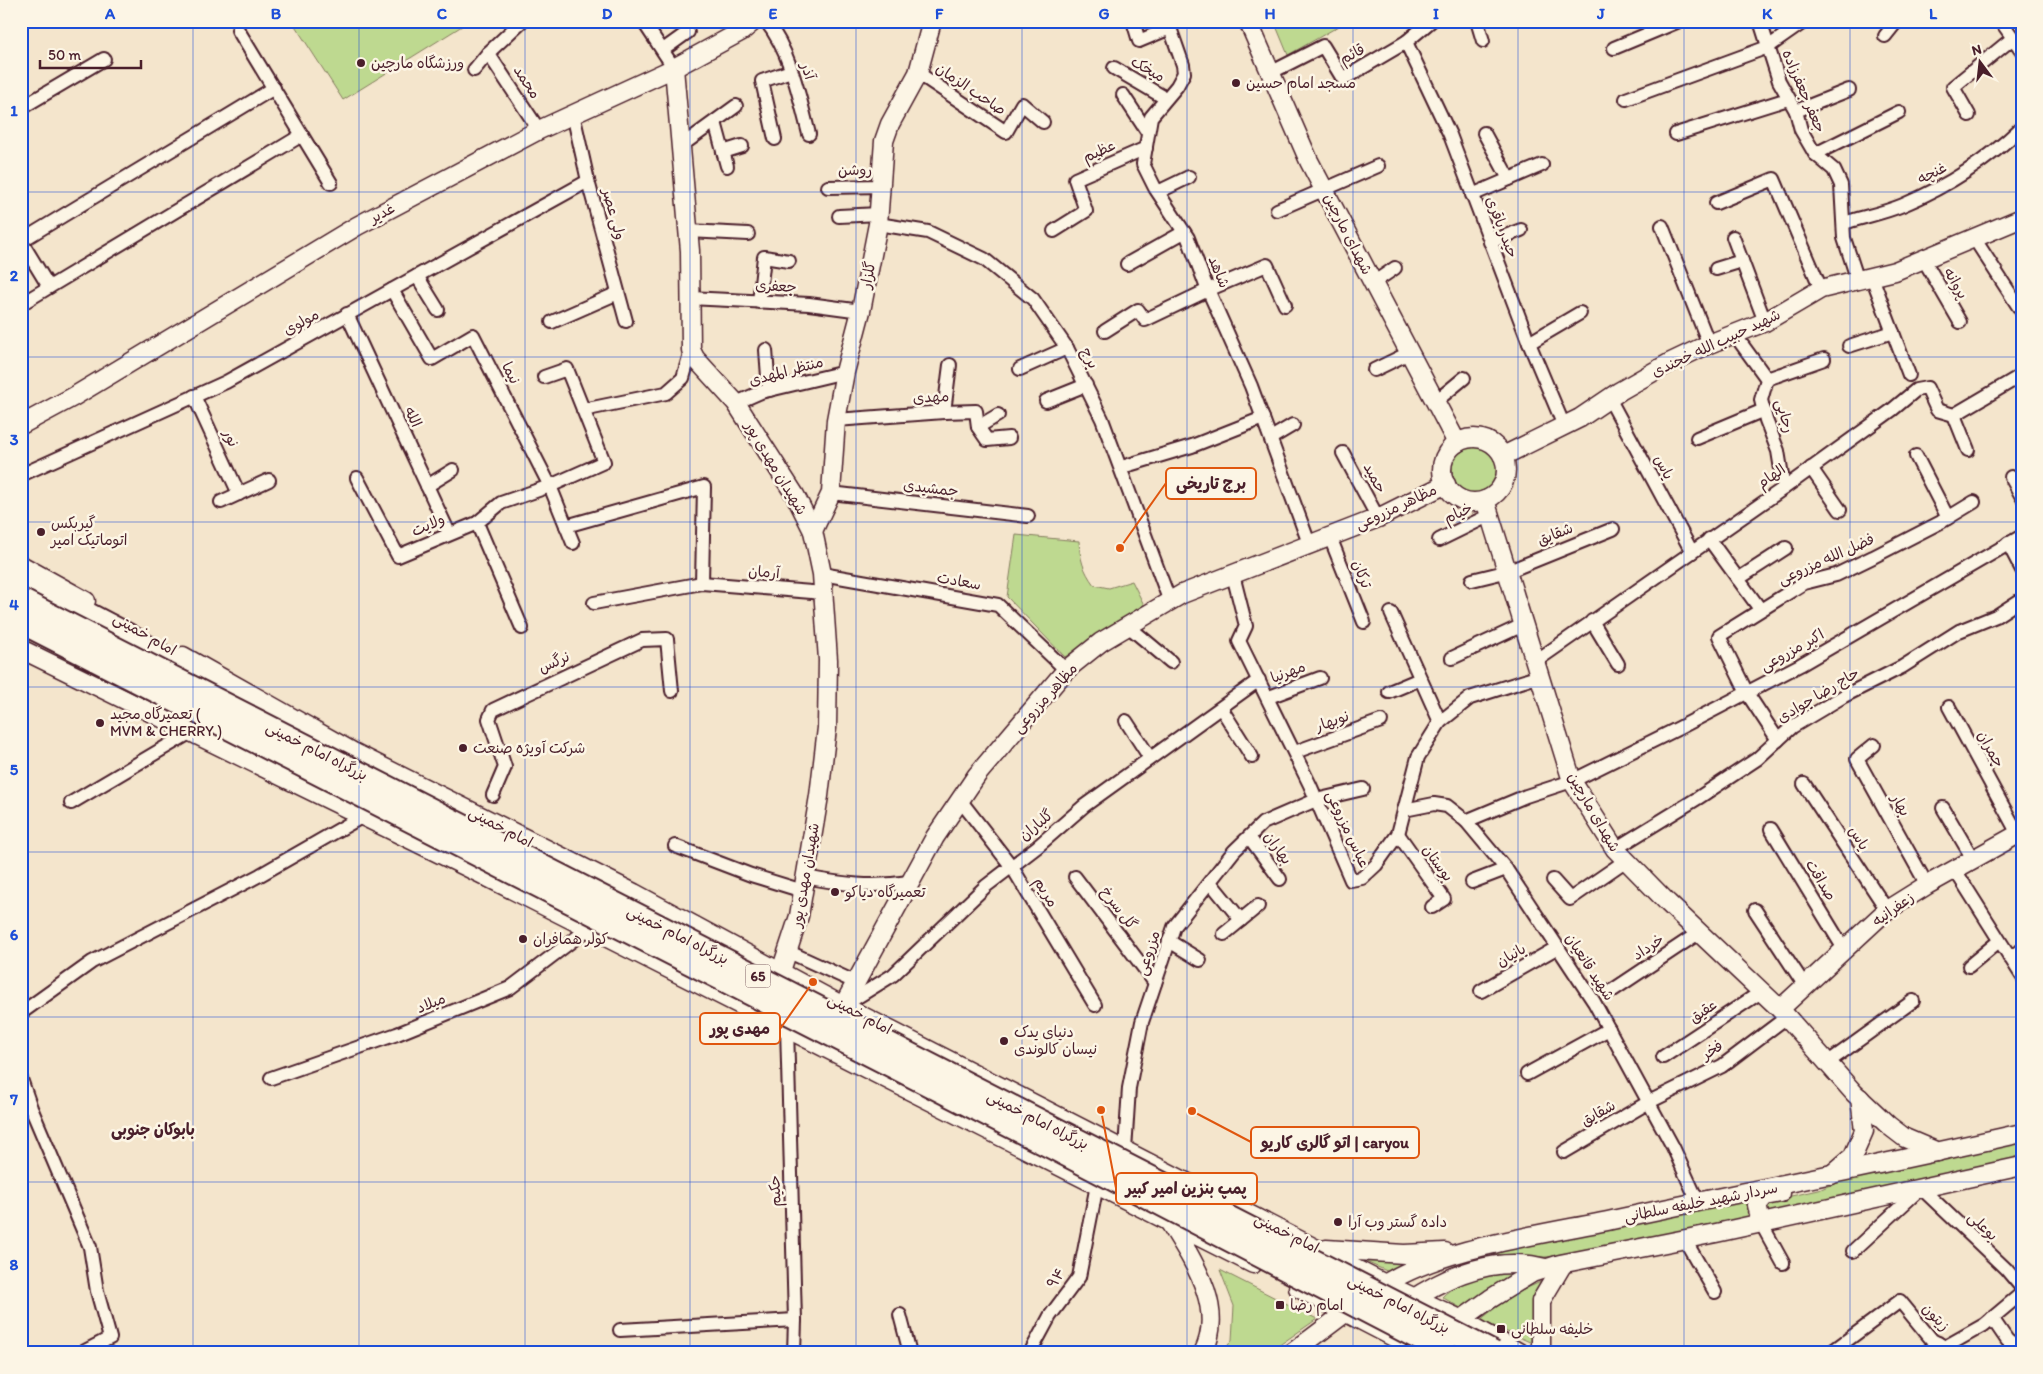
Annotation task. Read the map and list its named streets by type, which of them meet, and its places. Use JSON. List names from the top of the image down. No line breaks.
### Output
{"streets":{"highway":["بزرگراه امام خمینی","65"],"street":["قائم","میخک","آذر","محمد","صاحب الزمان","جعفر جعفرزاده","عظیم","روشن","غنچه","غدیر","ولی عصر","حیدر باقری","شهدای مارچین","شاهد","گلزار","پروانه","جعفری","مولوی","شهید حبیب الله خجندی","برج","منتظر المهدی","نیما","مهدی","رجایی","الله","نور","یاس","شهیدان مهدی پور","الهام","حمید","جمشیدی","مظاهر مزروعی","خیام","ولایت","شقایق","فضل الله مزروعی","آرمان","ترکان","سعادت","امام خمینی","اکبر مزروعی","نرگس","مهرنیا","حاج رضا جوادی","نوبهار","چمران","بهار","گلباران","عباس مزروعی","بهاران","بوستان","صداقت","مریم","گل سرخ","زعفرانیه","خرداد","مزروعی","بانیان","شهید قانعیان","میلاد","عقیق","فخر","حکیم","سردار شهید خلیفه سلطانی","بوعلی","۹۴","زیتون"]},"crossings":[["قائم","حیدر باقری"],["قائم","شهدای مارچین"],["میخک","شاهد"],["محمد","غدیر"],["صاحب الزمان","گلزار"],["جعفر جعفرزاده","غنچه"],["جعفر جعفرزاده","شهید حبیب الله خجندی"],["عظیم","شاهد"],["روشن","گلزار"],["غدیر","ولی عصر"],["ولی عصر","مولوی"],["حیدر باقری","شهید حبیب الله خجندی"],["شهدای مارچین","شهید حبیب الله خجندی"],["شهدای مارچین","الهام"],["شهدای مارچین","مظاهر مزروعی"],["شهدای مارچین","خیام"],["شهدای مارچین","شقایق"],["شهدای مارچین","اکبر مزروعی"],["شهدای مارچین","حاج رضا جوادی"],["شهدای مارچین","عباس مزروعی"],["شهدای مارچین","زعفرانیه"],["شهدای مارچین","خرداد"],["شهدای مارچین","عقیق"],["شهدای مارچین","فخر"],["شهدای مارچین","سردار شهید خلیفه سلطانی"],["شاهد","مظاهر مزروعی"],["گلزار","جعفری"],["گلزار","برج"],["گلزار","منتظر المهدی"],["گلزار","مهدی"],["گلزار","شهیدان مهدی پور"],["گلزار","جمشیدی"],["پروانه","شهید حبیب الله خجندی"],["مولوی","نیما"],["مولوی","الله"],["مولوی","نور"],["شهید حبیب الله خجندی","یاس"],["شهید حبیب الله خجندی","مظاهر مزروعی"],["شهید حبیب الله خجندی","خیام"],["برج","مظاهر مزروعی"],["منتظر المهدی","شهیدان مهدی پور"],["نیما","ولایت"],["رجایی","الهام"],["الله","ولایت"],["یاس","الهام"],["یاس","زعفرانیه"],["شهیدان مهدی پور","آرمان"],["شهیدان مهدی پور","سعادت"],["شهیدان مهدی پور","امام خمینی"],["الهام","عباس مزروعی"],["حمید","مظاهر مزروعی"],["مظاهر مزروعی","خیام"],["مظاهر مزروعی","ترکان"],["مظاهر مزروعی","سعادت"],["مظاهر مزروعی","امام خمینی"],["مظاهر مزروعی","گلباران"],["مظاهر مزروعی","عباس مزروعی"],["مظاهر مزروعی","مریم"],["شقایق","شهید قانعیان"],["شقایق","فخر"],["فضل الله مزروعی","اکبر مزروعی"],["فضل الله مزروعی","حاج رضا جوادی"],["امام خمینی","گلباران"],["امام خمینی","مزروعی"],["امام خمینی","سردار شهید خلیفه سلطانی"],["اکبر مزروعی","شهید قانعیان"],["مهرنیا","عباس مزروعی"],["نوبهار","عباس مزروعی"],["چمران","زعفرانیه"],["بهار","زعفرانیه"],["گلباران","عباس مزروعی"],["گلباران","مریم"],["عباس مزروعی","بوستان"],["عباس مزروعی","مزروعی"],["عباس مزروعی","شهید قانعیان"],["بهاران","مزروعی"],["صداقت","زعفرانیه"],["گل سرخ","مزروعی"],["زعفرانیه","فخر"],["بانیان","شهید قانعیان"],["شهید قانعیان","فخر"],["شهید قانعیان","سردار شهید خلیفه سلطانی"]],"districts":["بابوکان جنوبی"],"places":{"other":["ورزشگاه مارچین","مسجد امام حسین","گیربکس اتوماتیک امیر","برج تاریخی","تعمیرگاه مجید ( MVM & CHERRY )","شرکت آویژه صنعت","تعمیرگاه دیاکو","کولر همافران","مهدی پور","دنیای یدک نیسان کالوندی","پمپ بنزین امیر کبیر","اتو گالری کاریو | caryou","داده گستر وب آرا"],"transit":["امام رضا","خلیفه سلطانی"]},"scale_bar":"50 m","north":"top","grid":{"columns":["A","B","C","D","E","F","G","H","I","J","K","L"],"rows":["1","2","3","4","5","6","7","8"]}}
